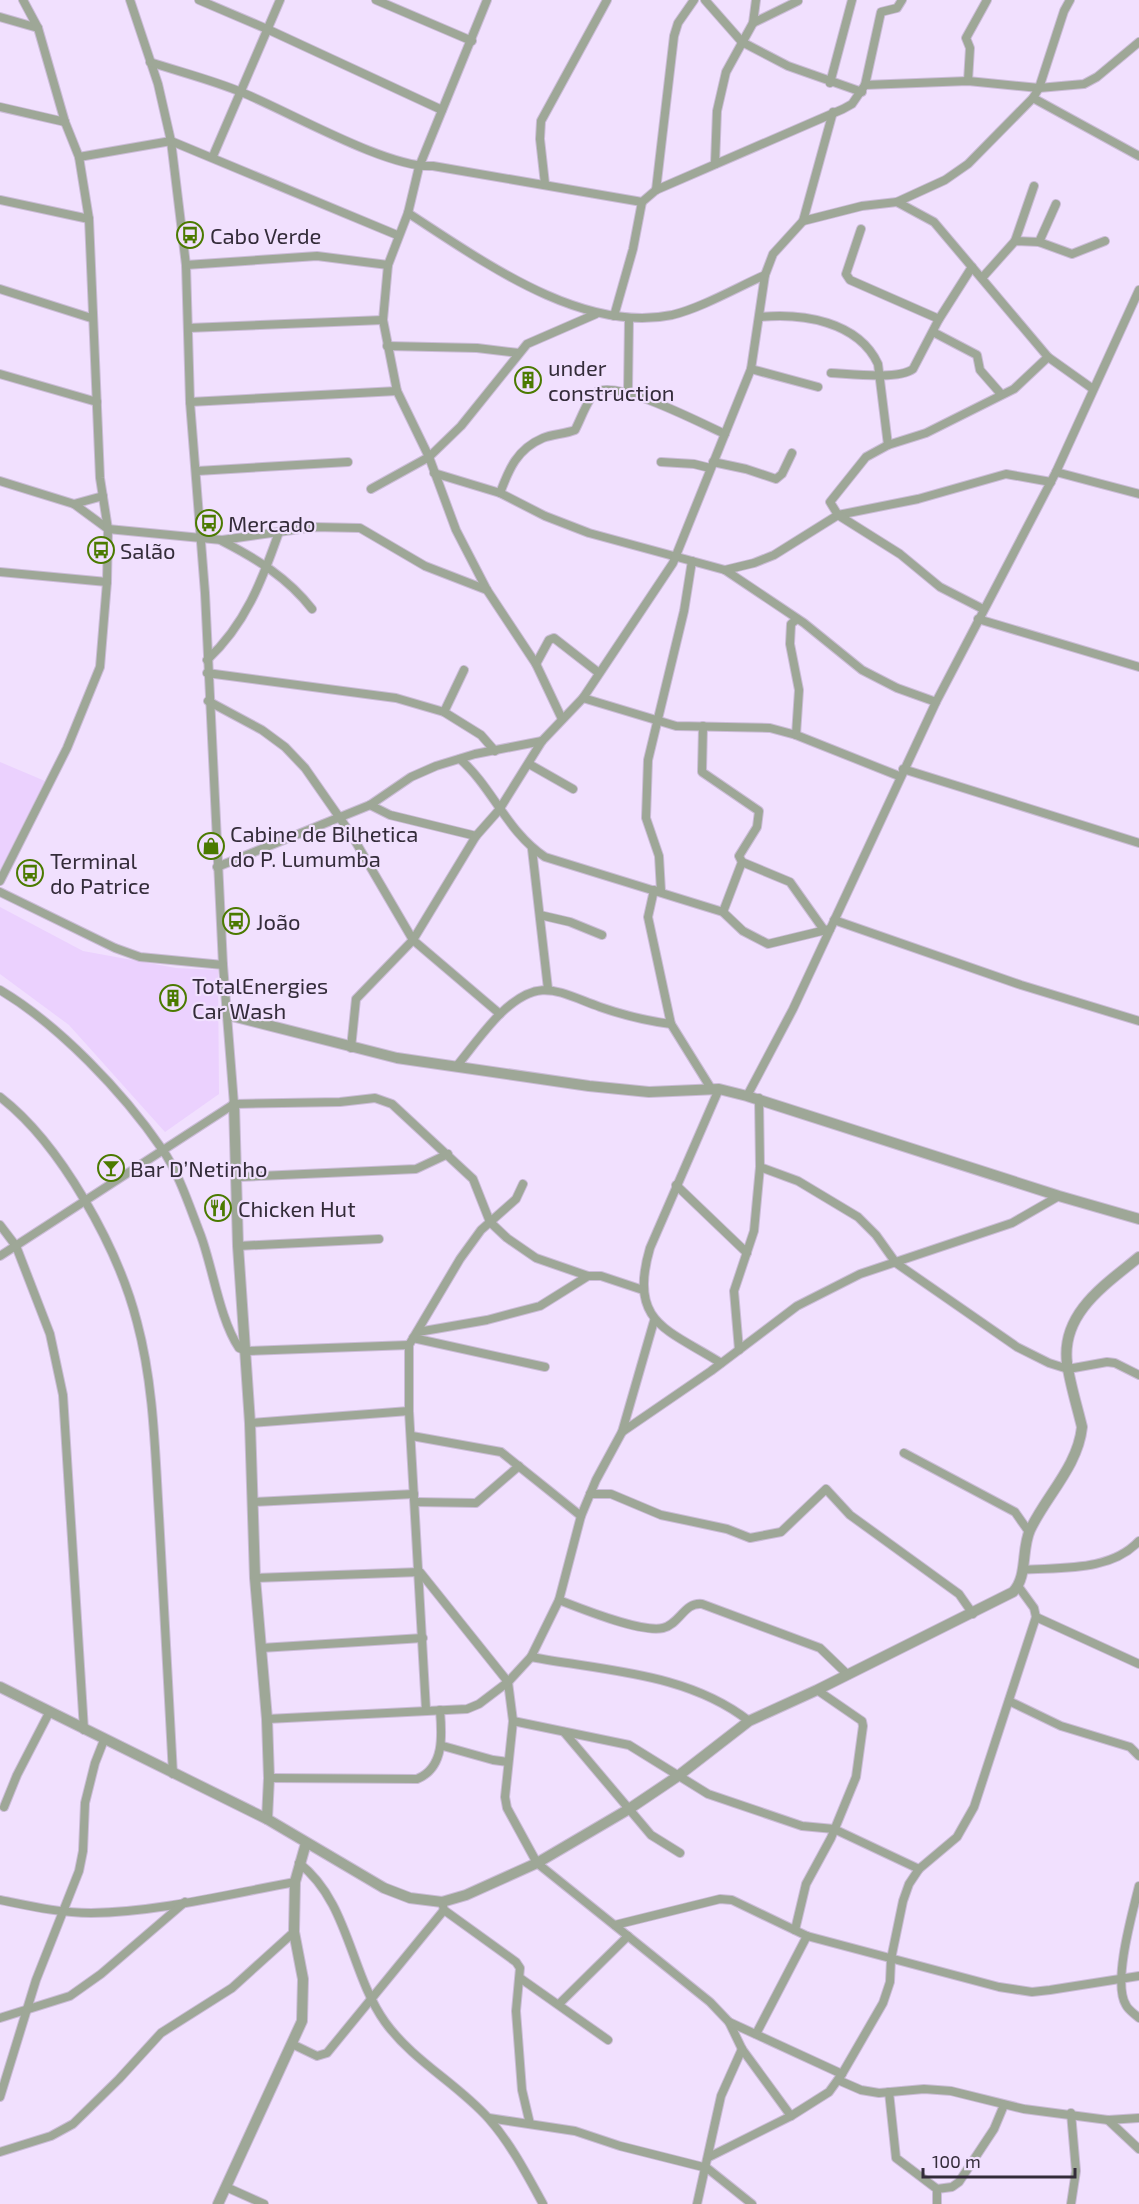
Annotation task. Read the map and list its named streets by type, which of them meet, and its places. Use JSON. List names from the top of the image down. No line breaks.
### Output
{"places":{"bus stop":["Cabo Verde","Mercado","Salão","Terminal do Patrice","João"],"building":["under construction","TotalEnergies Car Wash"],"shop":["Cabine de Bilhetica do P. Lumumba"],"bar":["Bar D’Netinho"],"restaurant":["Chicken Hut"]},"scale_bar":"100 m"}
